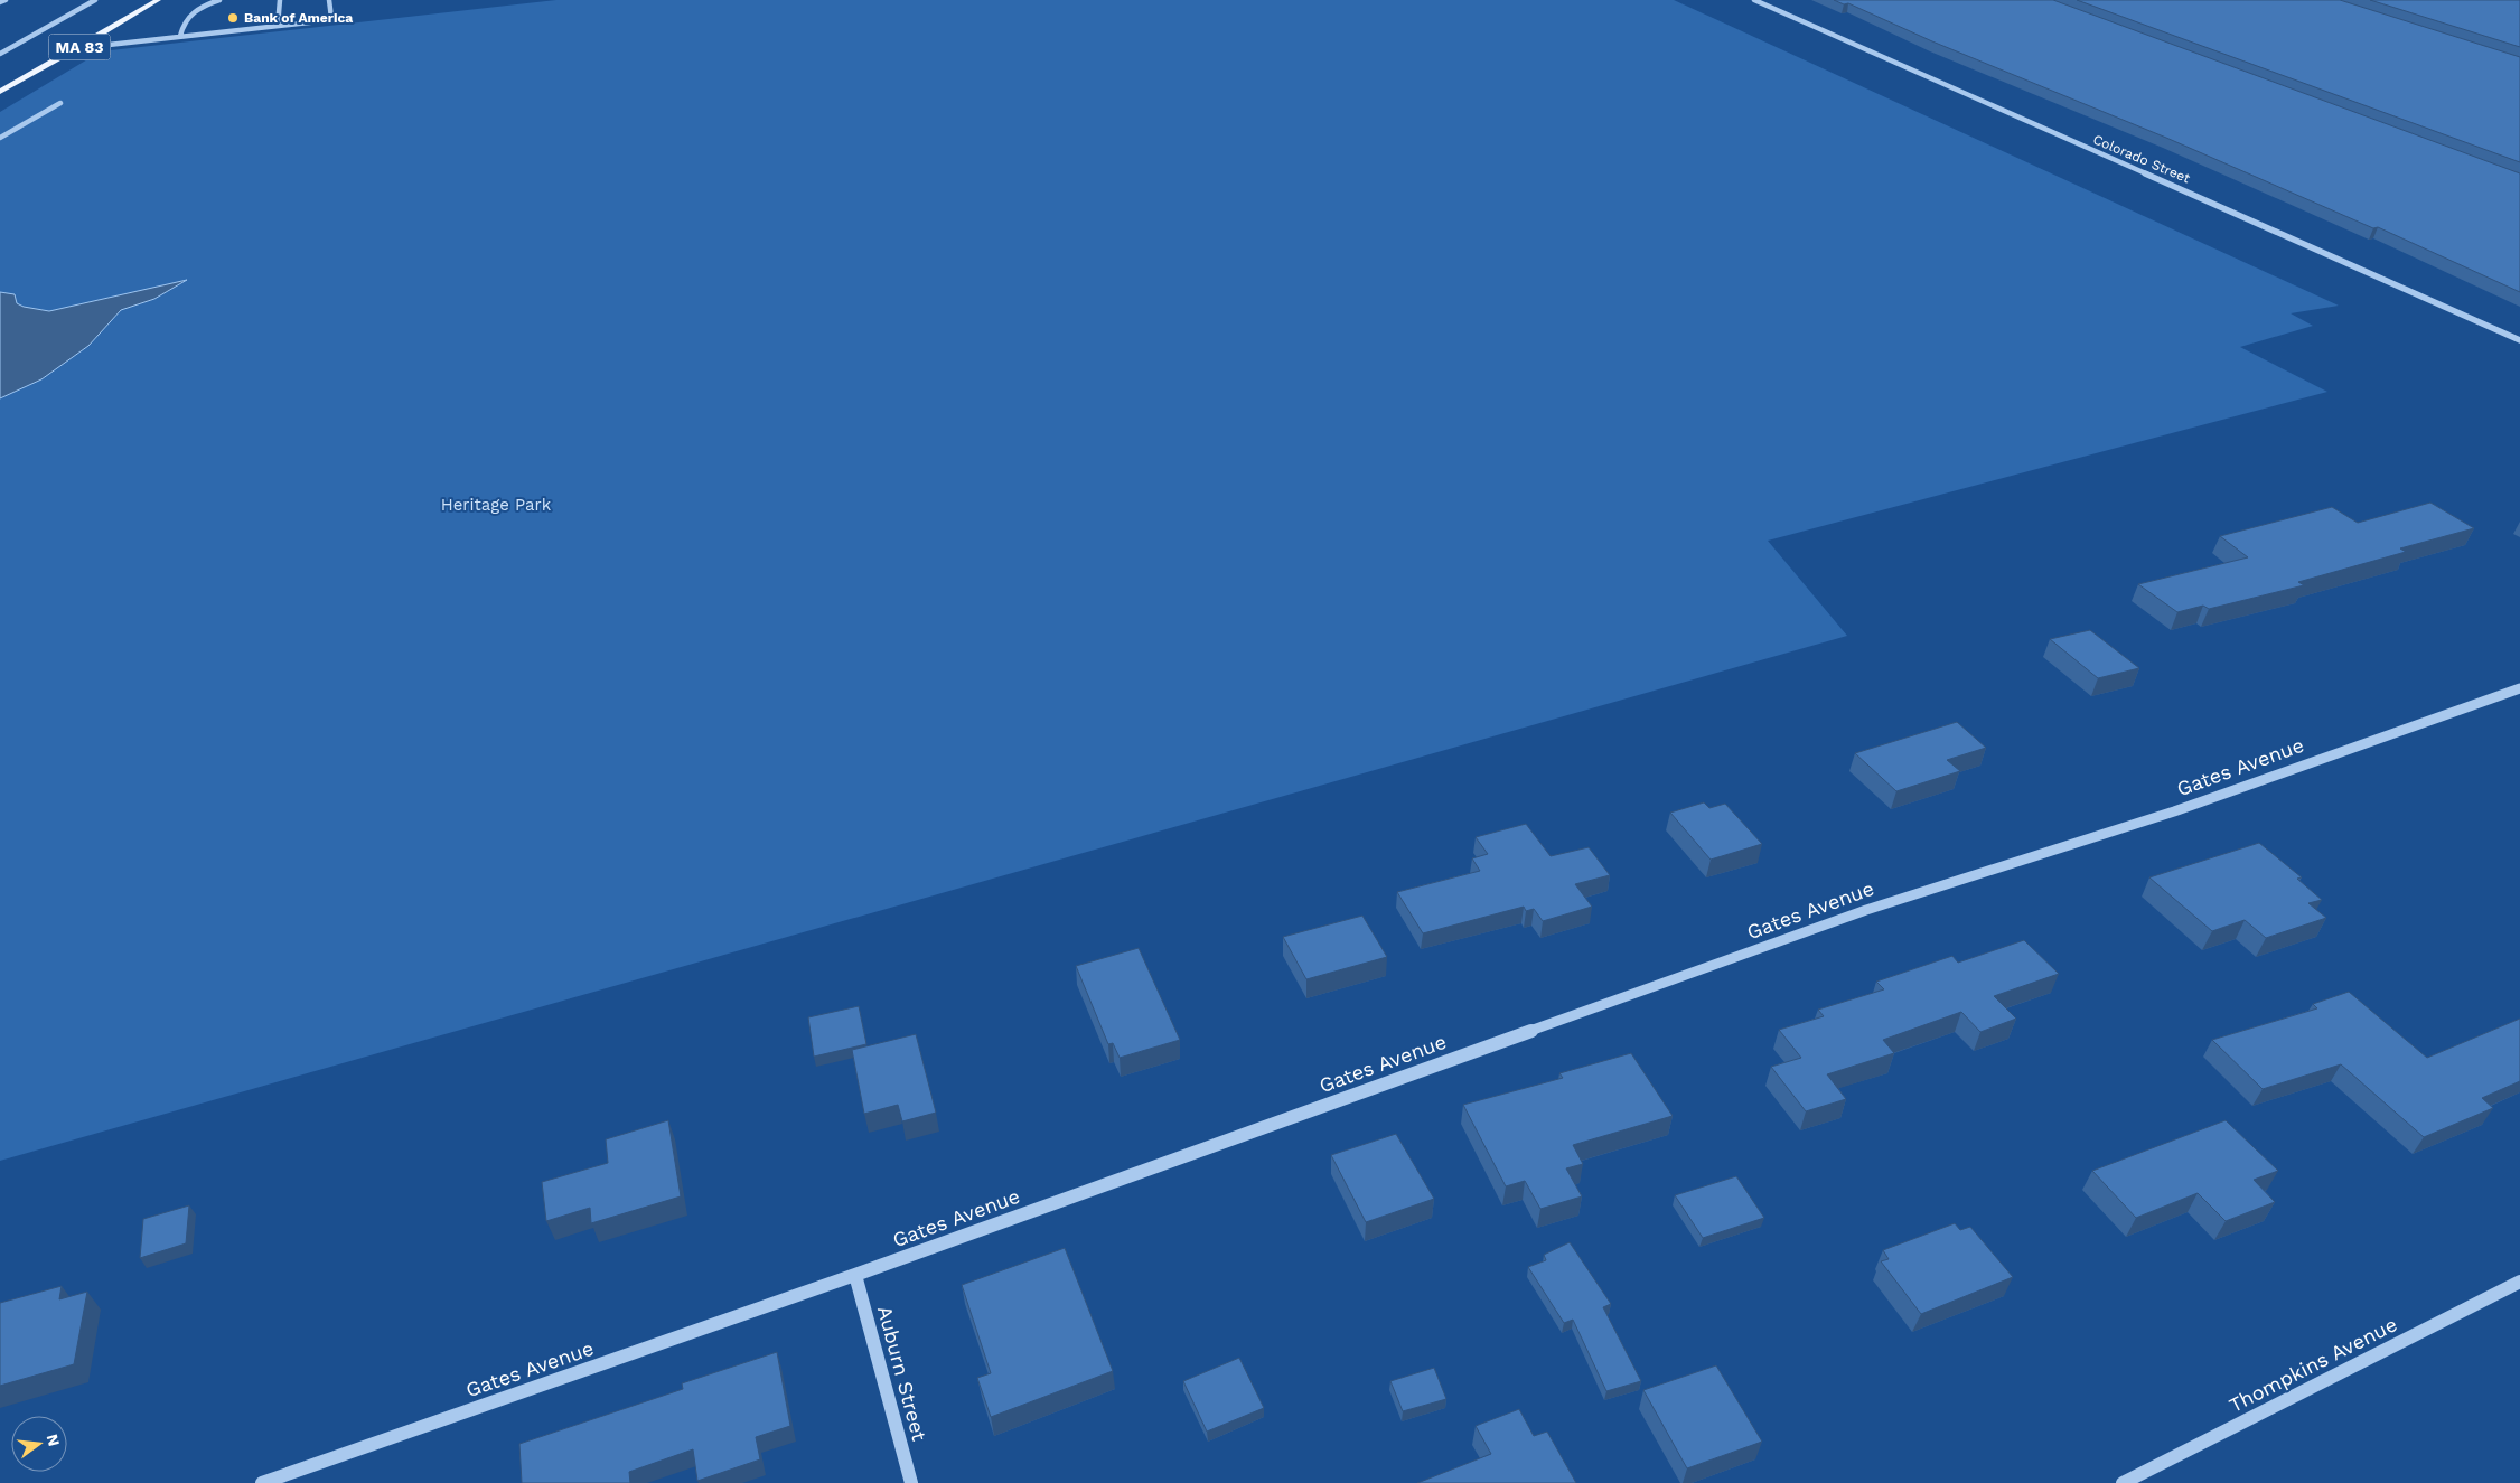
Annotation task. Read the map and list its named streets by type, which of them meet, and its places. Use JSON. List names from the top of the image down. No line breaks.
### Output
{"streets":{"main road":["MA 83"],"street":["Colorado Street","Gates Avenue","Thompkins Avenue","Auburn Street"]},"crossings":[["Gates Avenue","Auburn Street"]],"parks":["Heritage Park"],"places":["Bank of America"],"north":"right"}
